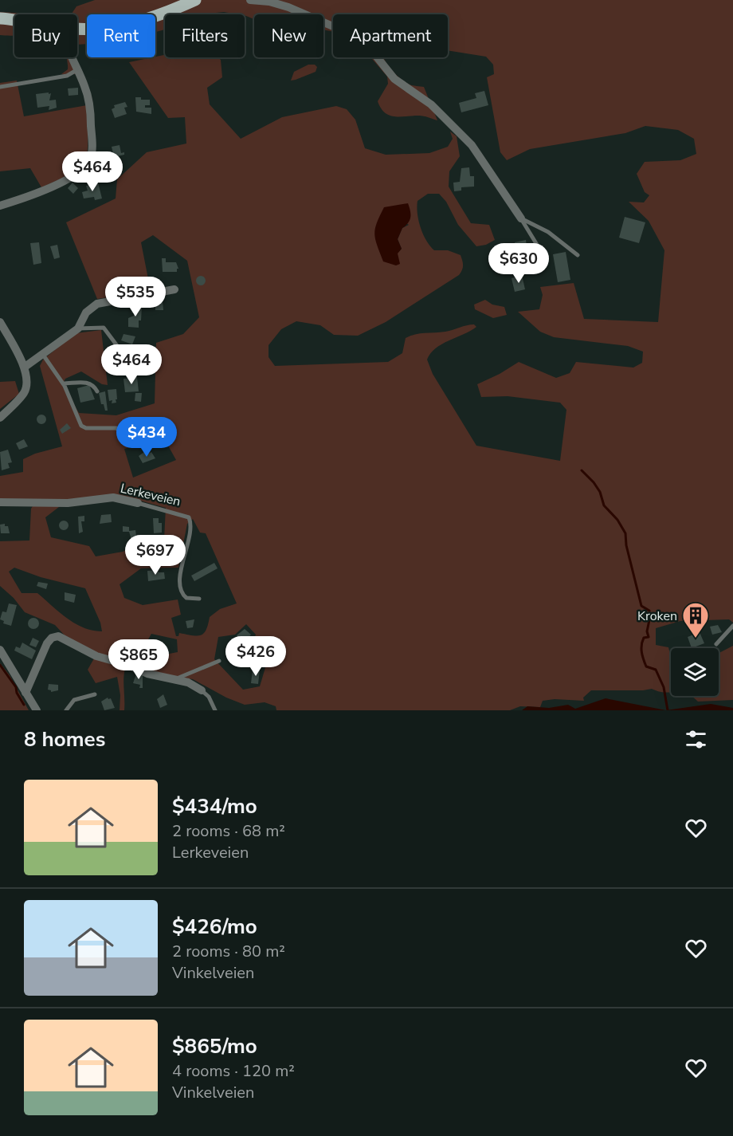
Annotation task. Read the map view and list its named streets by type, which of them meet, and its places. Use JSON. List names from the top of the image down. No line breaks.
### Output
{"streets":{"street":["Lerkeveien"]},"places":{"building":["Kroken"]},"page":{"chip":["Buy","Rent","Filters","New","Apartment"],"price":["$464","$630","$535","$464","$434","$697","$426","$865"],"heading":"8 homes","list":[{"name":"$434/mo","note":"2 rooms · 68 m² · Lerkeveien"},{"name":"$426/mo","note":"2 rooms · 80 m² · Vinkelveien"},{"name":"$865/mo","note":"4 rooms · 120 m² · Vinkelveien"}]}}
